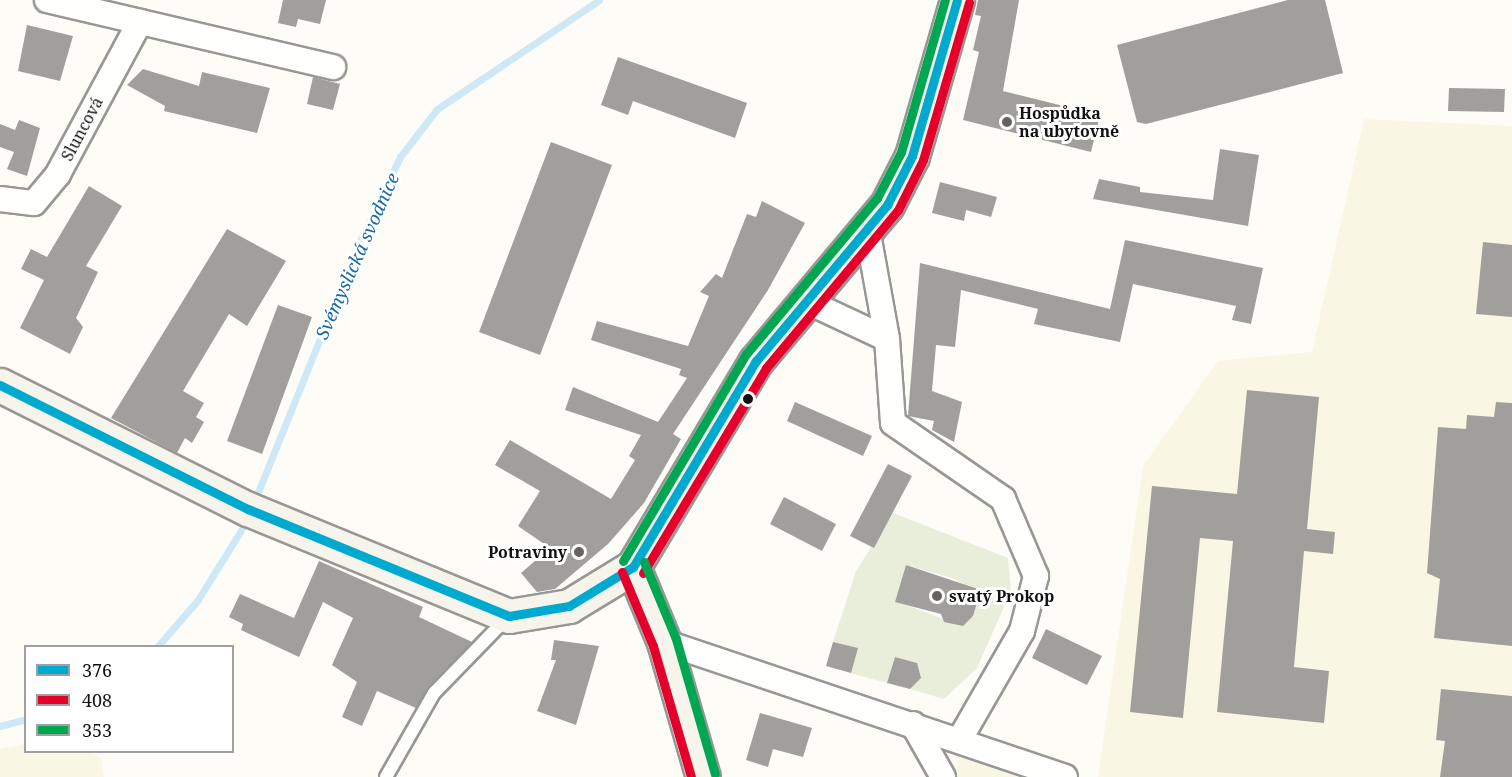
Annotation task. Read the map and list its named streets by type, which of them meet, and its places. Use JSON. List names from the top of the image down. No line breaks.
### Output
{"streets":{"street":["Sluncová"]},"water":["Svémyslická svodnice"],"places":["Hospůdka na ubytovně","Potraviny","svatý Prokop"],"lines":["transit line 376","transit line 353","transit line 408"],"legend":["376","408","353"]}
